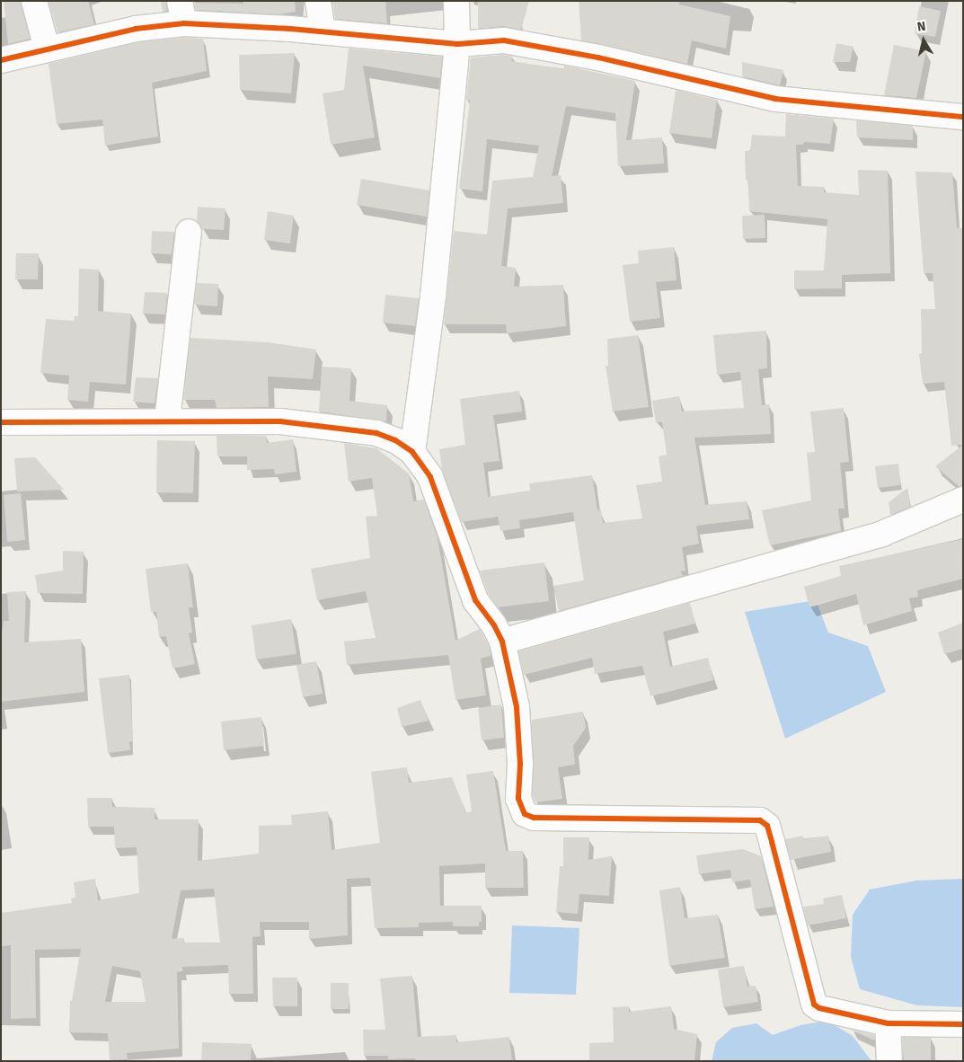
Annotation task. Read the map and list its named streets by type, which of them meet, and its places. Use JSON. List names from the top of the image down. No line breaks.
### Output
{"north":"top"}
